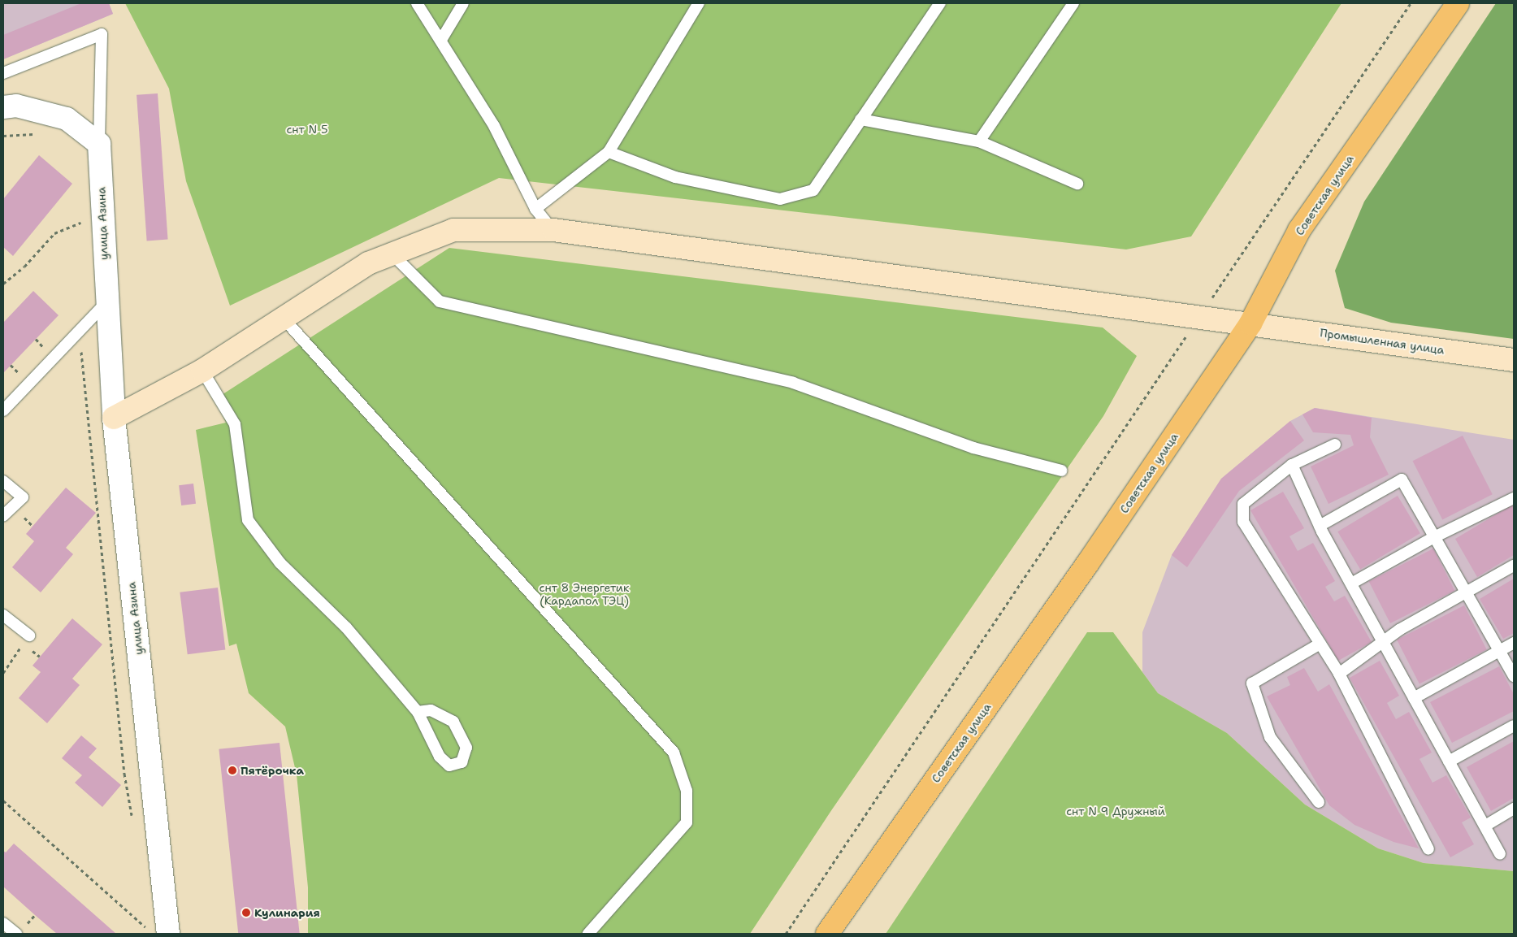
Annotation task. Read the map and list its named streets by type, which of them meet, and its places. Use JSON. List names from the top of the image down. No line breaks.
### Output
{"streets":{"main road":["Советская улица"],"street":["улица Азина","Промышленная улица"]},"crossings":[["Советская улица","Промышленная улица"],["улица Азина","Промышленная улица"]],"parks":["снт N 5","снт 8 Энергетик (Кардапол ТЭЦ)","снт N 9 Дружный"],"places":["Пятёрочка","Кулинария"]}
